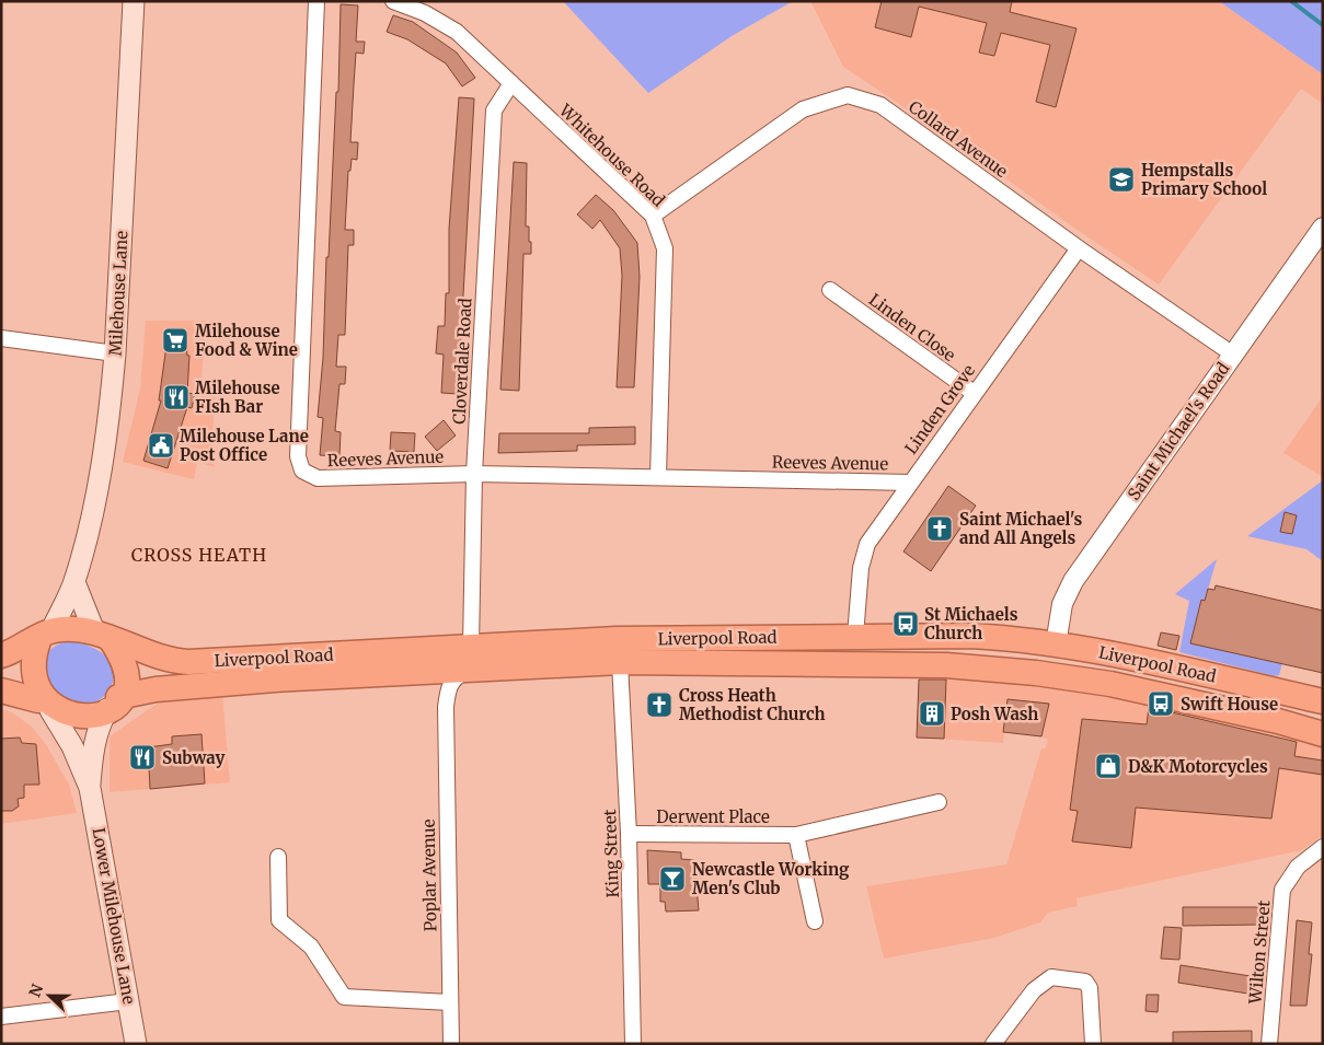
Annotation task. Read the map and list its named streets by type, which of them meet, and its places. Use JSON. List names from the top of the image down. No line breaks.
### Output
{"streets":{"highway":["Liverpool Road"],"main road":["Milehouse Lane","Lower Milehouse Lane"],"street":["Collard Avenue","Whitehouse Road","Linden Close","Cloverdale Road","Linden Grove","Saint Michael's Road","Reeves Avenue","Derwent Place","King Street","Poplar Avenue","Wilton Street"]},"crossings":[["Collard Avenue","Whitehouse Road"],["Collard Avenue","Linden Grove"],["Collard Avenue","Saint Michael's Road"],["Whitehouse Road","Cloverdale Road"],["Whitehouse Road","Reeves Avenue"],["Milehouse Lane","Liverpool Road"],["Milehouse Lane","Lower Milehouse Lane"],["Linden Close","Linden Grove"],["Cloverdale Road","Reeves Avenue"],["Cloverdale Road","Liverpool Road"],["Linden Grove","Reeves Avenue"],["Linden Grove","Liverpool Road"],["Saint Michael's Road","Liverpool Road"],["Liverpool Road","King Street"],["Liverpool Road","Poplar Avenue"],["Liverpool Road","Lower Milehouse Lane"],["Derwent Place","King Street"]],"districts":["CROSS HEATH"],"places":{"school or university":["Hempstalls Primary School"],"supermarket":["Milehouse Food & Wine"],"restaurant":["Milehouse FIsh Bar","Subway"],"public building":["Milehouse Lane Post Office"],"church":["Saint Michael's and All Angels","Cross Heath Methodist Church"],"bus stop":["St Michaels Church","Swift House"],"building":["Posh Wash"],"shop":["D&K Motorcycles"],"bar":["Newcastle Working Men's Club"]},"north":"left"}
